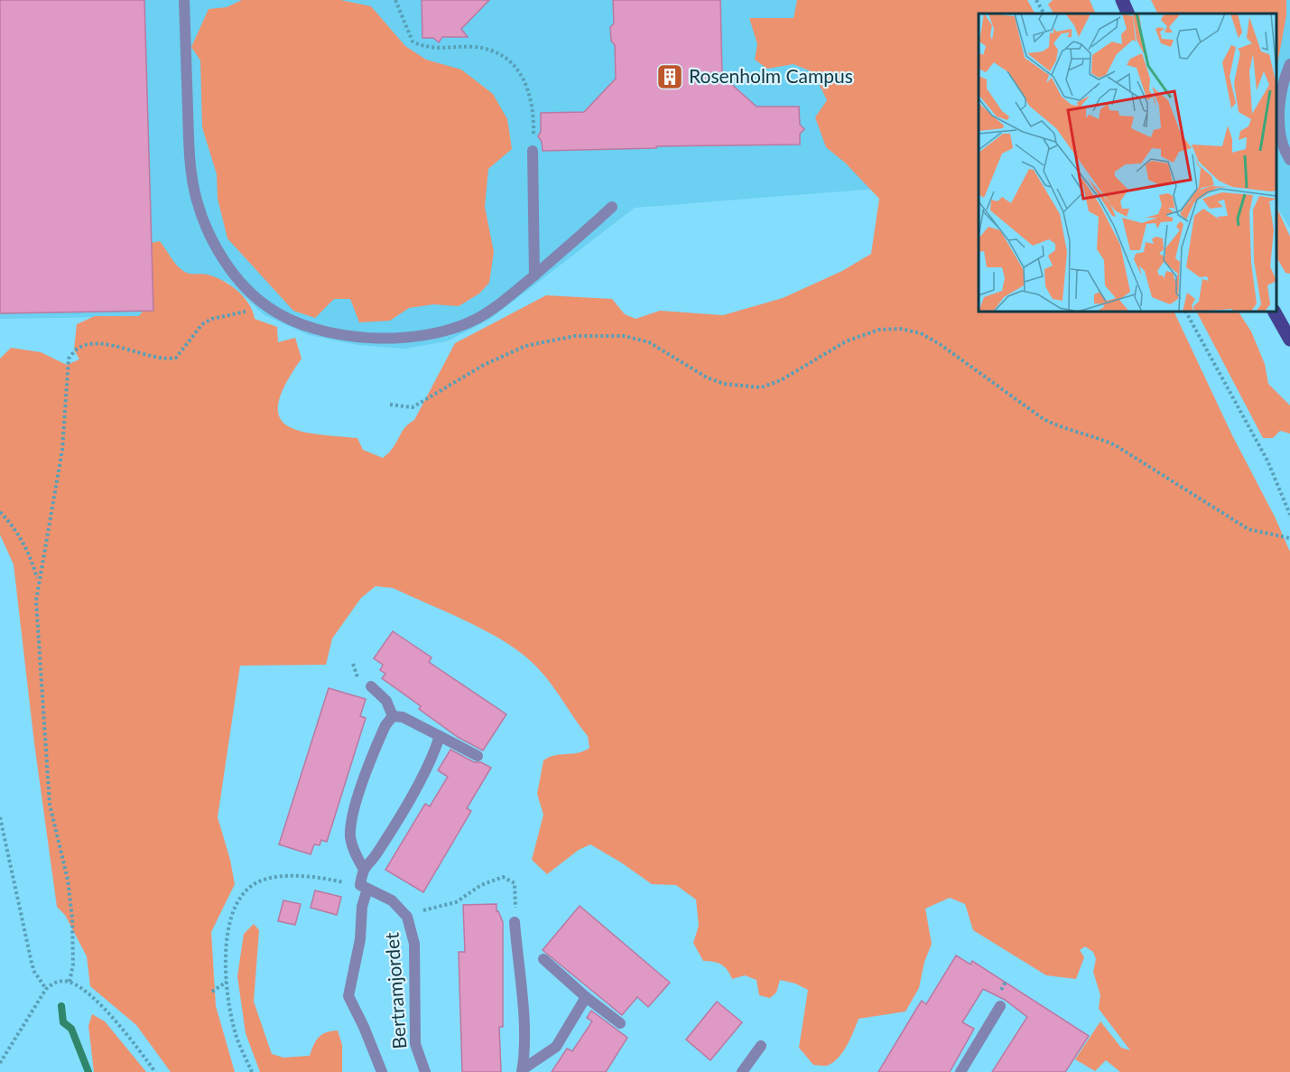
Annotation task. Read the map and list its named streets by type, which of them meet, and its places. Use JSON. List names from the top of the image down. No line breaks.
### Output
{"streets":{"lane":["Bertramjordet"]},"places":{"building":["Rosenholm Campus"]}}
